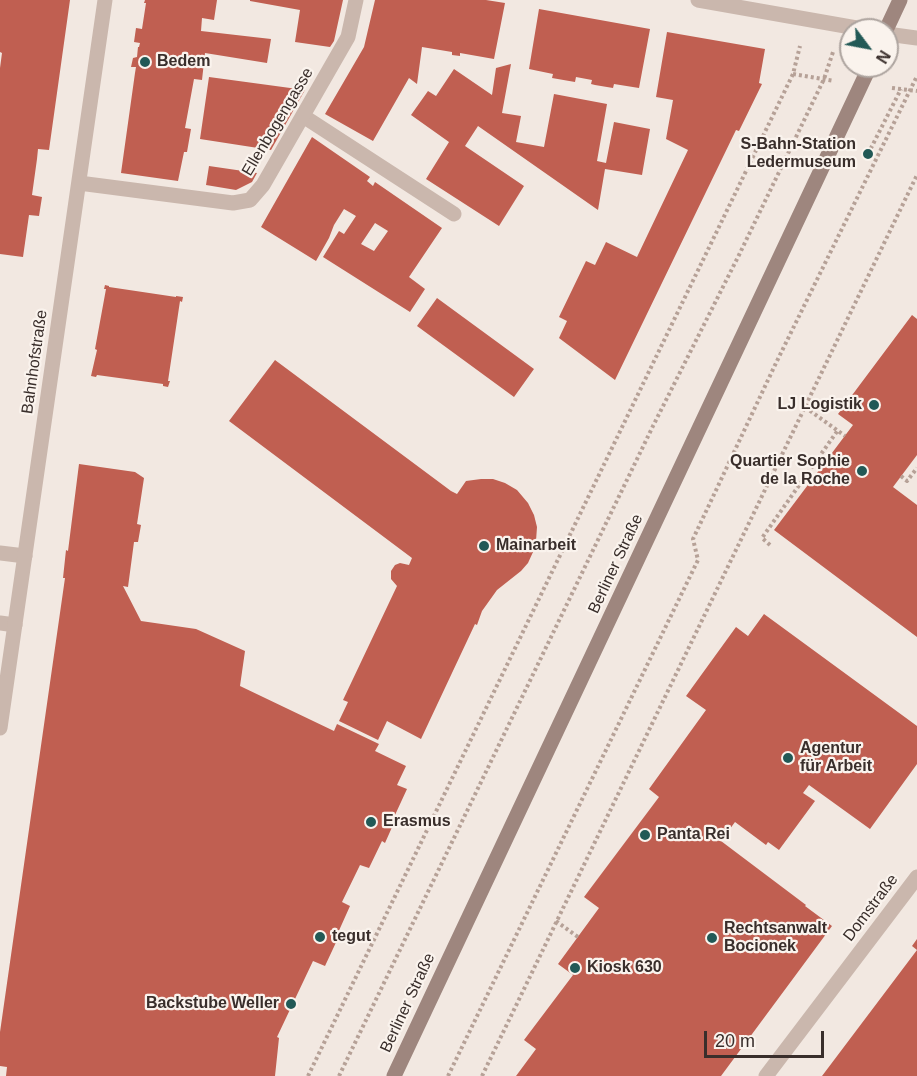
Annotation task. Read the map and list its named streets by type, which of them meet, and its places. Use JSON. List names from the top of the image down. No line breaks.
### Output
{"streets":{"main road":["Berliner Straße"],"street":["Ellenbogengasse","Bahnhofstraße","Domstraße"]},"crossings":[["Ellenbogengasse","Bahnhofstraße"]],"places":["Bedem","S-Bahn-Station Ledermuseum","LJ Logistik","Quartier Sophie de la Roche","Mainarbeit","Agentur für Arbeit","Erasmus","Panta Rei","tegut","Rechtsanwalt Bocionek","Kiosk 630","Backstube Weller"],"scale_bar":"20 m","north":"bottom right"}
